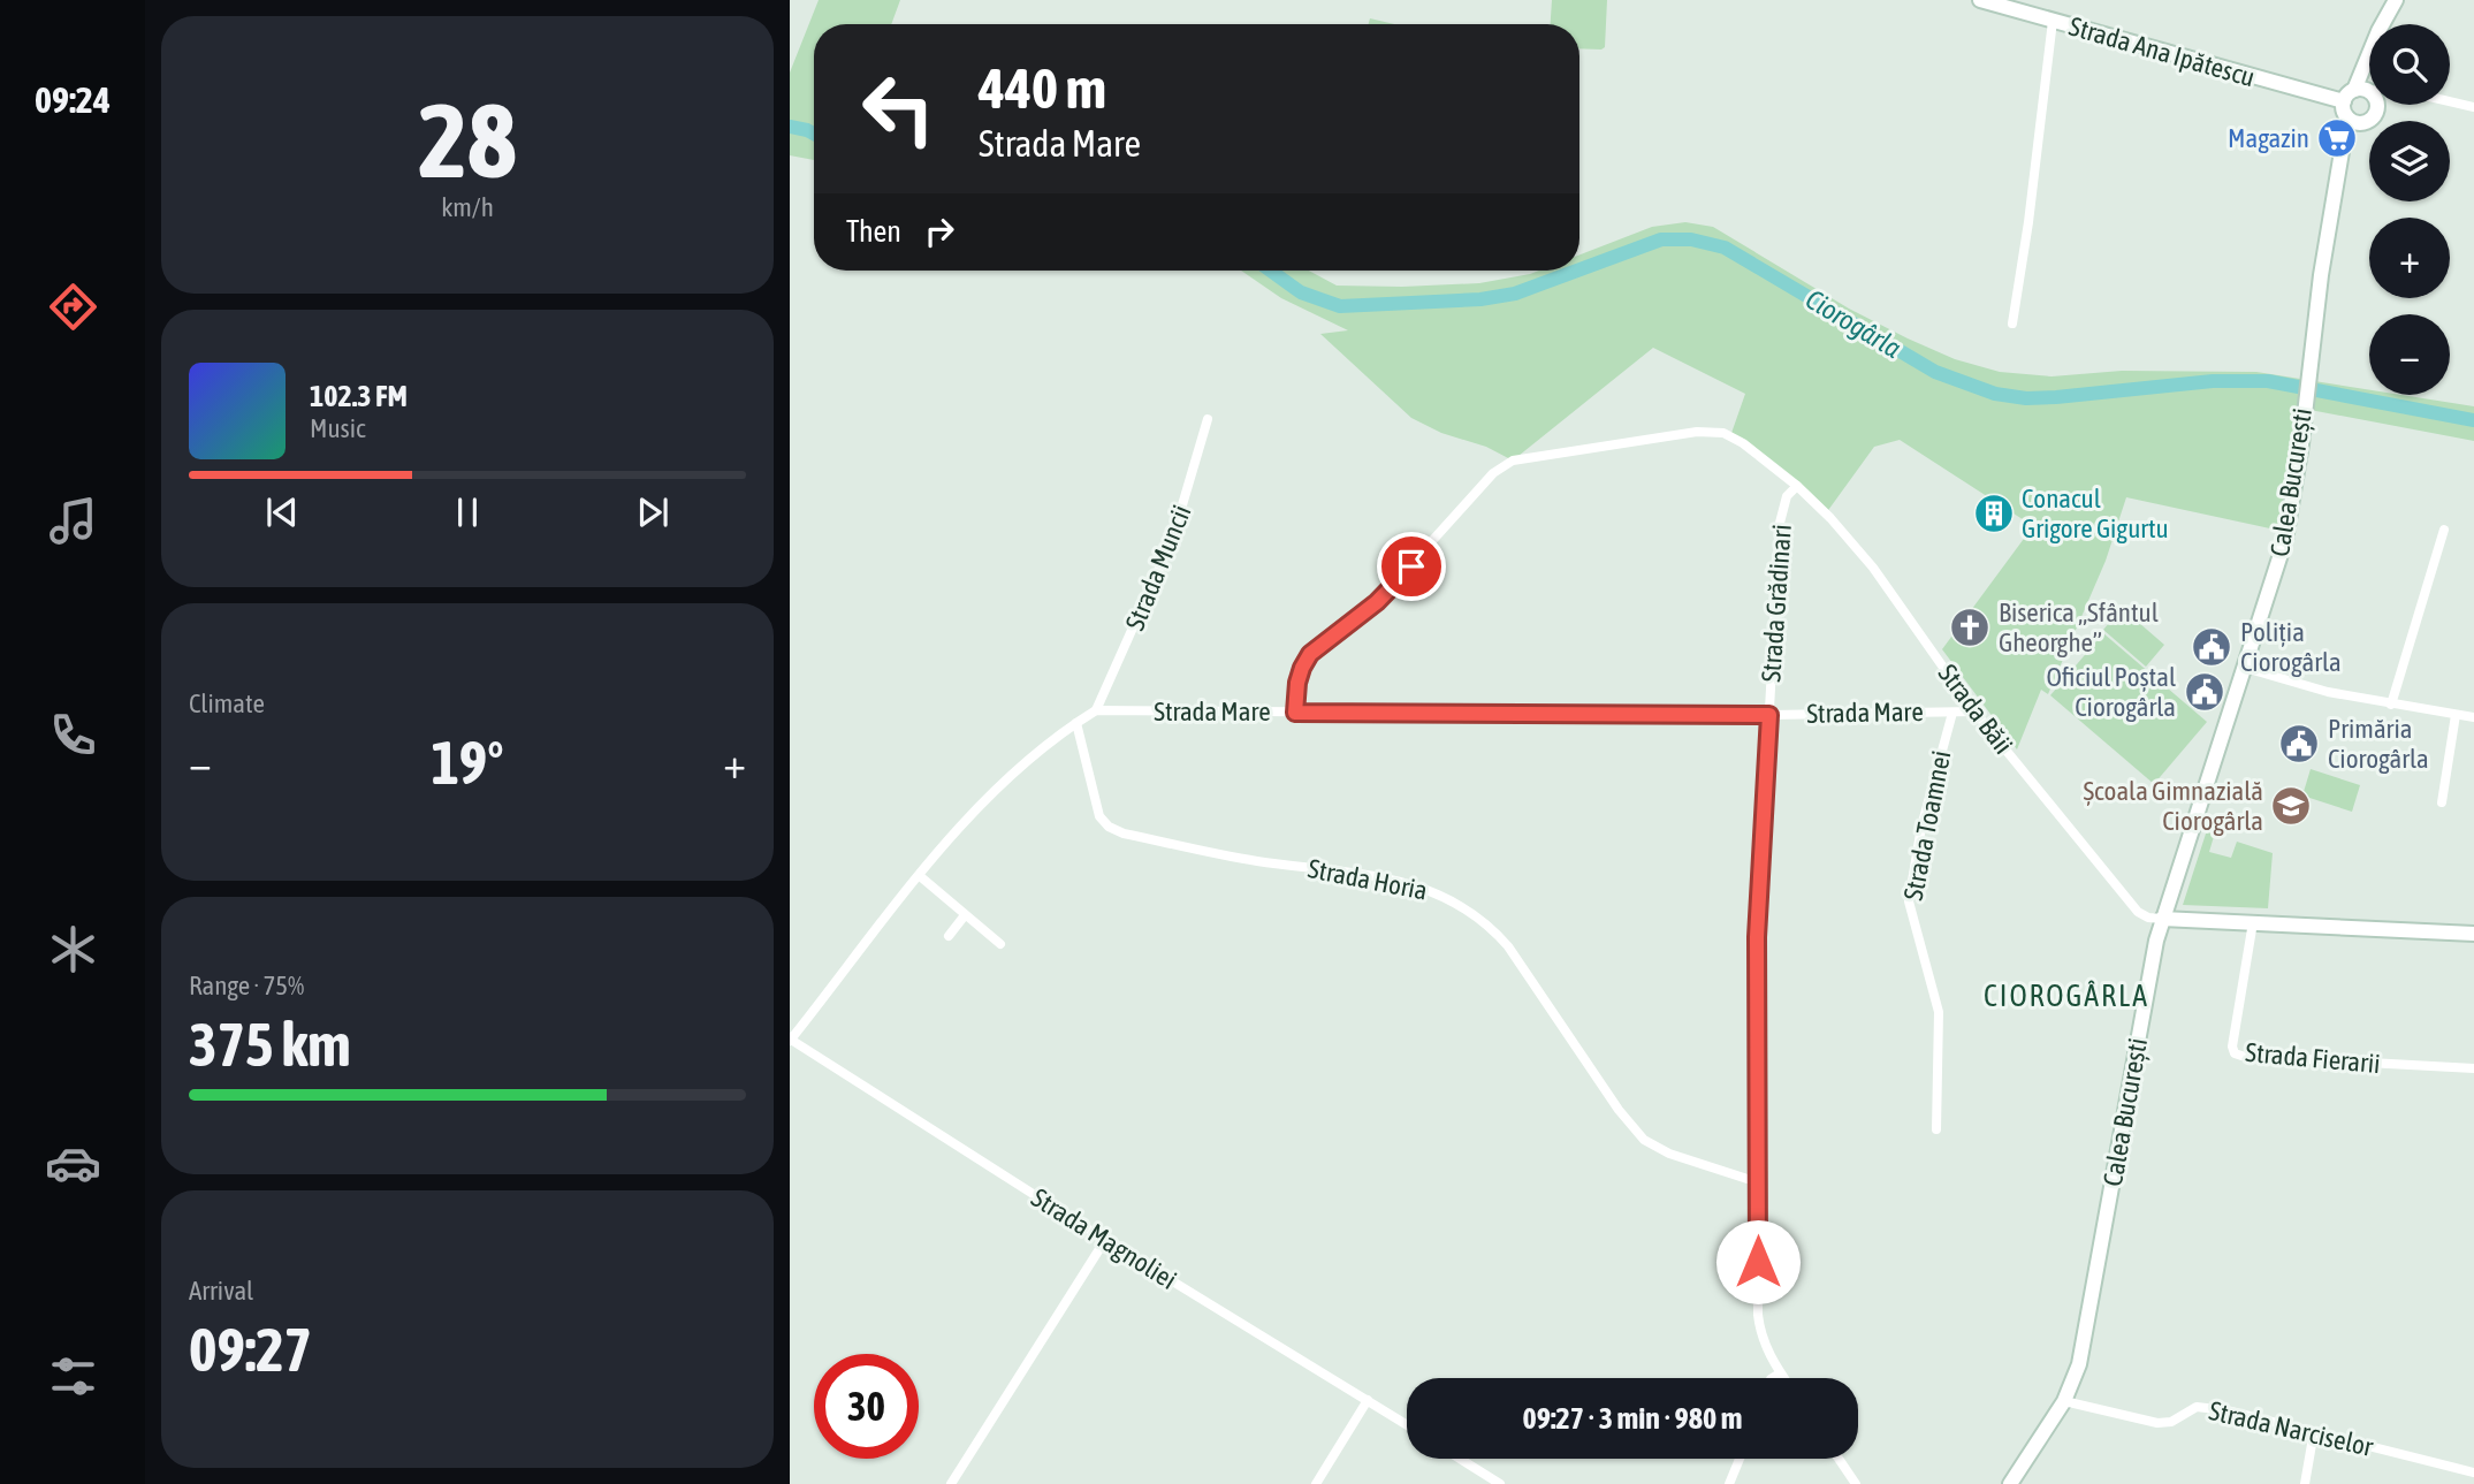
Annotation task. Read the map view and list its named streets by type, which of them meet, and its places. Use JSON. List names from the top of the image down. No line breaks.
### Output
{"streets":{"main road":["Strada Ana Ipătescu","Calea București"],"street":["Strada Muncii","Strada Grădinari","Strada Băii","Strada Mare","Strada Toamnei","Strada Horia","Strada Fierarii","Strada Magnoliei","Strada Narciselor"]},"crossings":[["Strada Ana Ipătescu","Calea București"],["Calea București","Strada Băii"],["Calea București","Strada Narciselor"],["Strada Muncii","Strada Mare"],["Strada Grădinari","Strada Băii"],["Strada Grădinari","Strada Mare"],["Strada Grădinari","Strada Horia"],["Strada Băii","Strada Mare"],["Strada Mare","Strada Toamnei"]],"districts":["CIOROGÂRLA"],"water":["Ciorogârla"],"places":{"supermarket":["Magazin"],"building":["Conacul Grigore Gigurtu"],"church":["Biserica „Sfântul Gheorghe”"],"public building":["Poliția Ciorogârla","Oficiul Poștal Ciorogârla","Primăria Ciorogârla"],"school or university":["Școala Gimnazială Ciorogârla"]},"page":{"tabs":"09:24","tile":[["28","km/h"],"Climate",["Range · 75%","375 km"],["Arrival","09:27"]],"map_buttons":["+","−"],"turn":["440 m","Strada Mare"],"then":"Then","song":["102.3 FM","Music"],"heat":["−","19°","+"],"limit":"30","trip":"09:27 · 3 min · 980 m"}}
